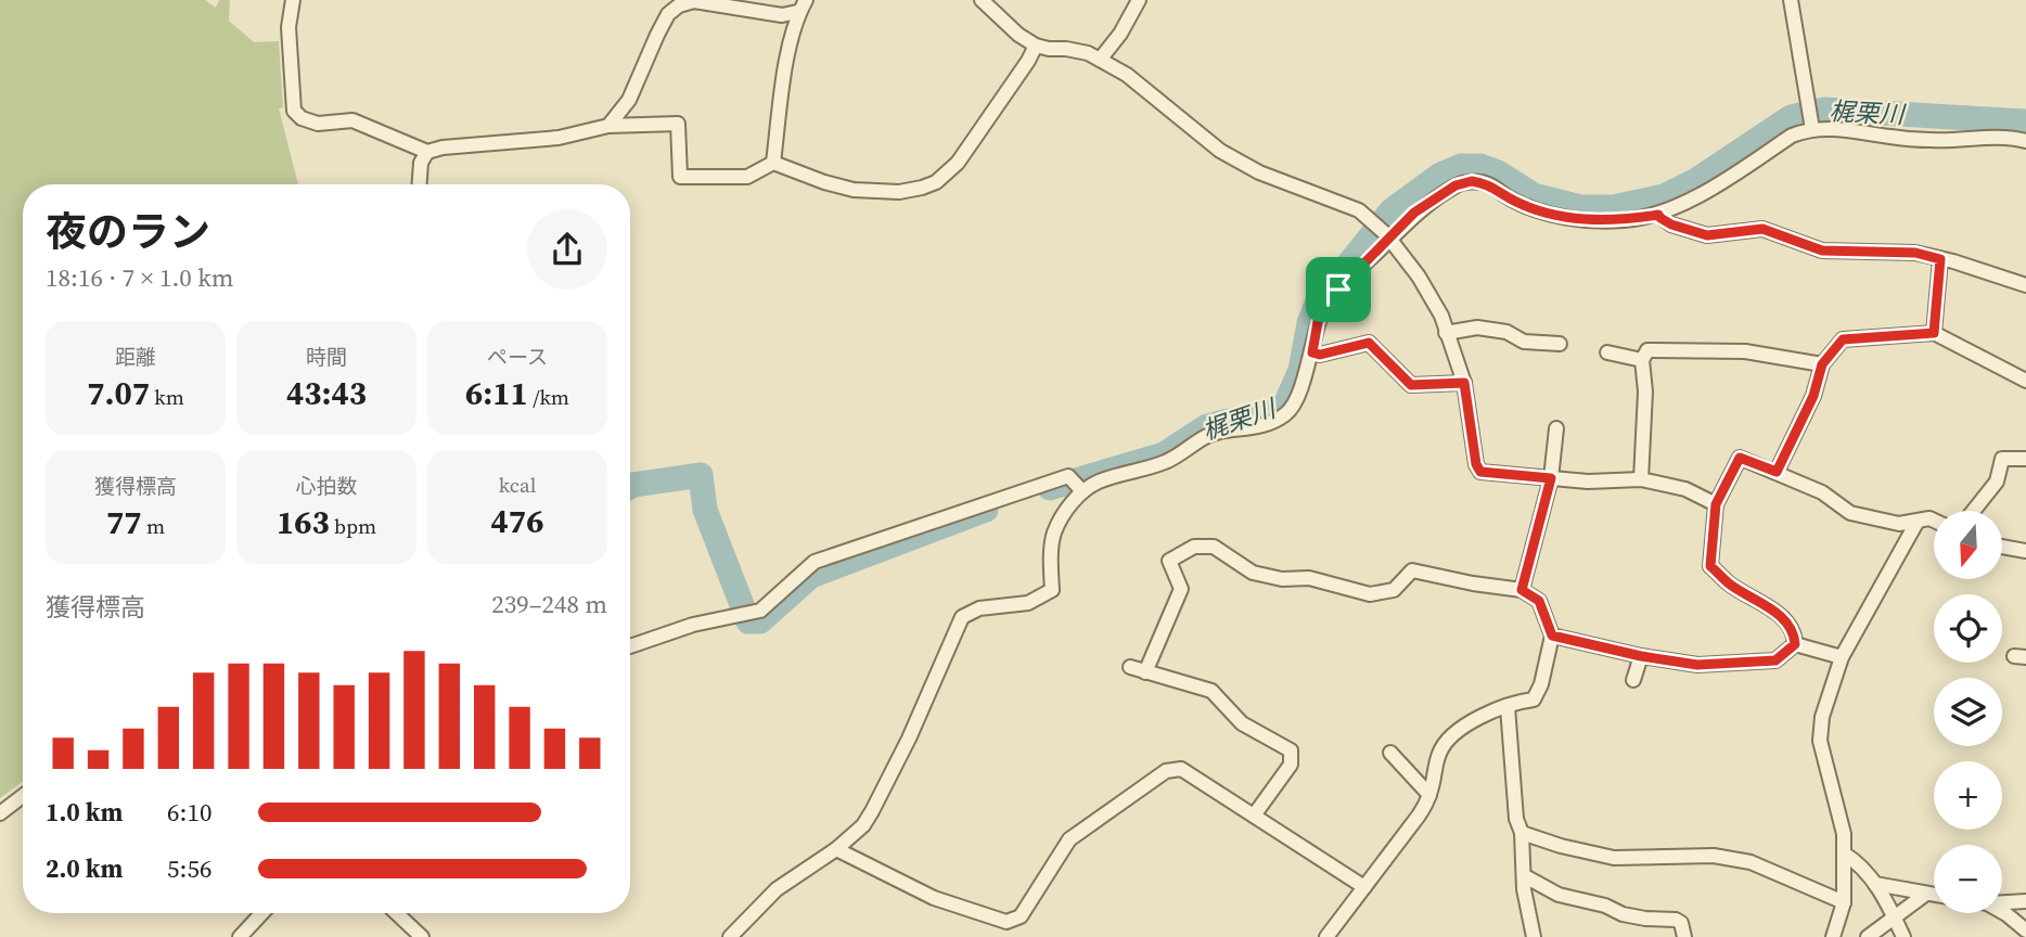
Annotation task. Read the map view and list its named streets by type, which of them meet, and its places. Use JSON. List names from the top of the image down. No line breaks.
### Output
{"water":["梶栗川"],"north":"bottom","page":{"heading":["夜のラン","18:16 · 7 × 1.0 km"],"stats":[["距離","7.07 km"],["時間","43:43"],["ペース","6:11 /km"],["獲得標高","77 m"],["心拍数","163 bpm"],["kcal","476"]],"map_buttons":["+","−"],"chart":["獲得標高","239–248 m"],"list":[{"name":"1.0 km","note":"6:10"},{"name":"2.0 km","note":"5:56"}]}}
